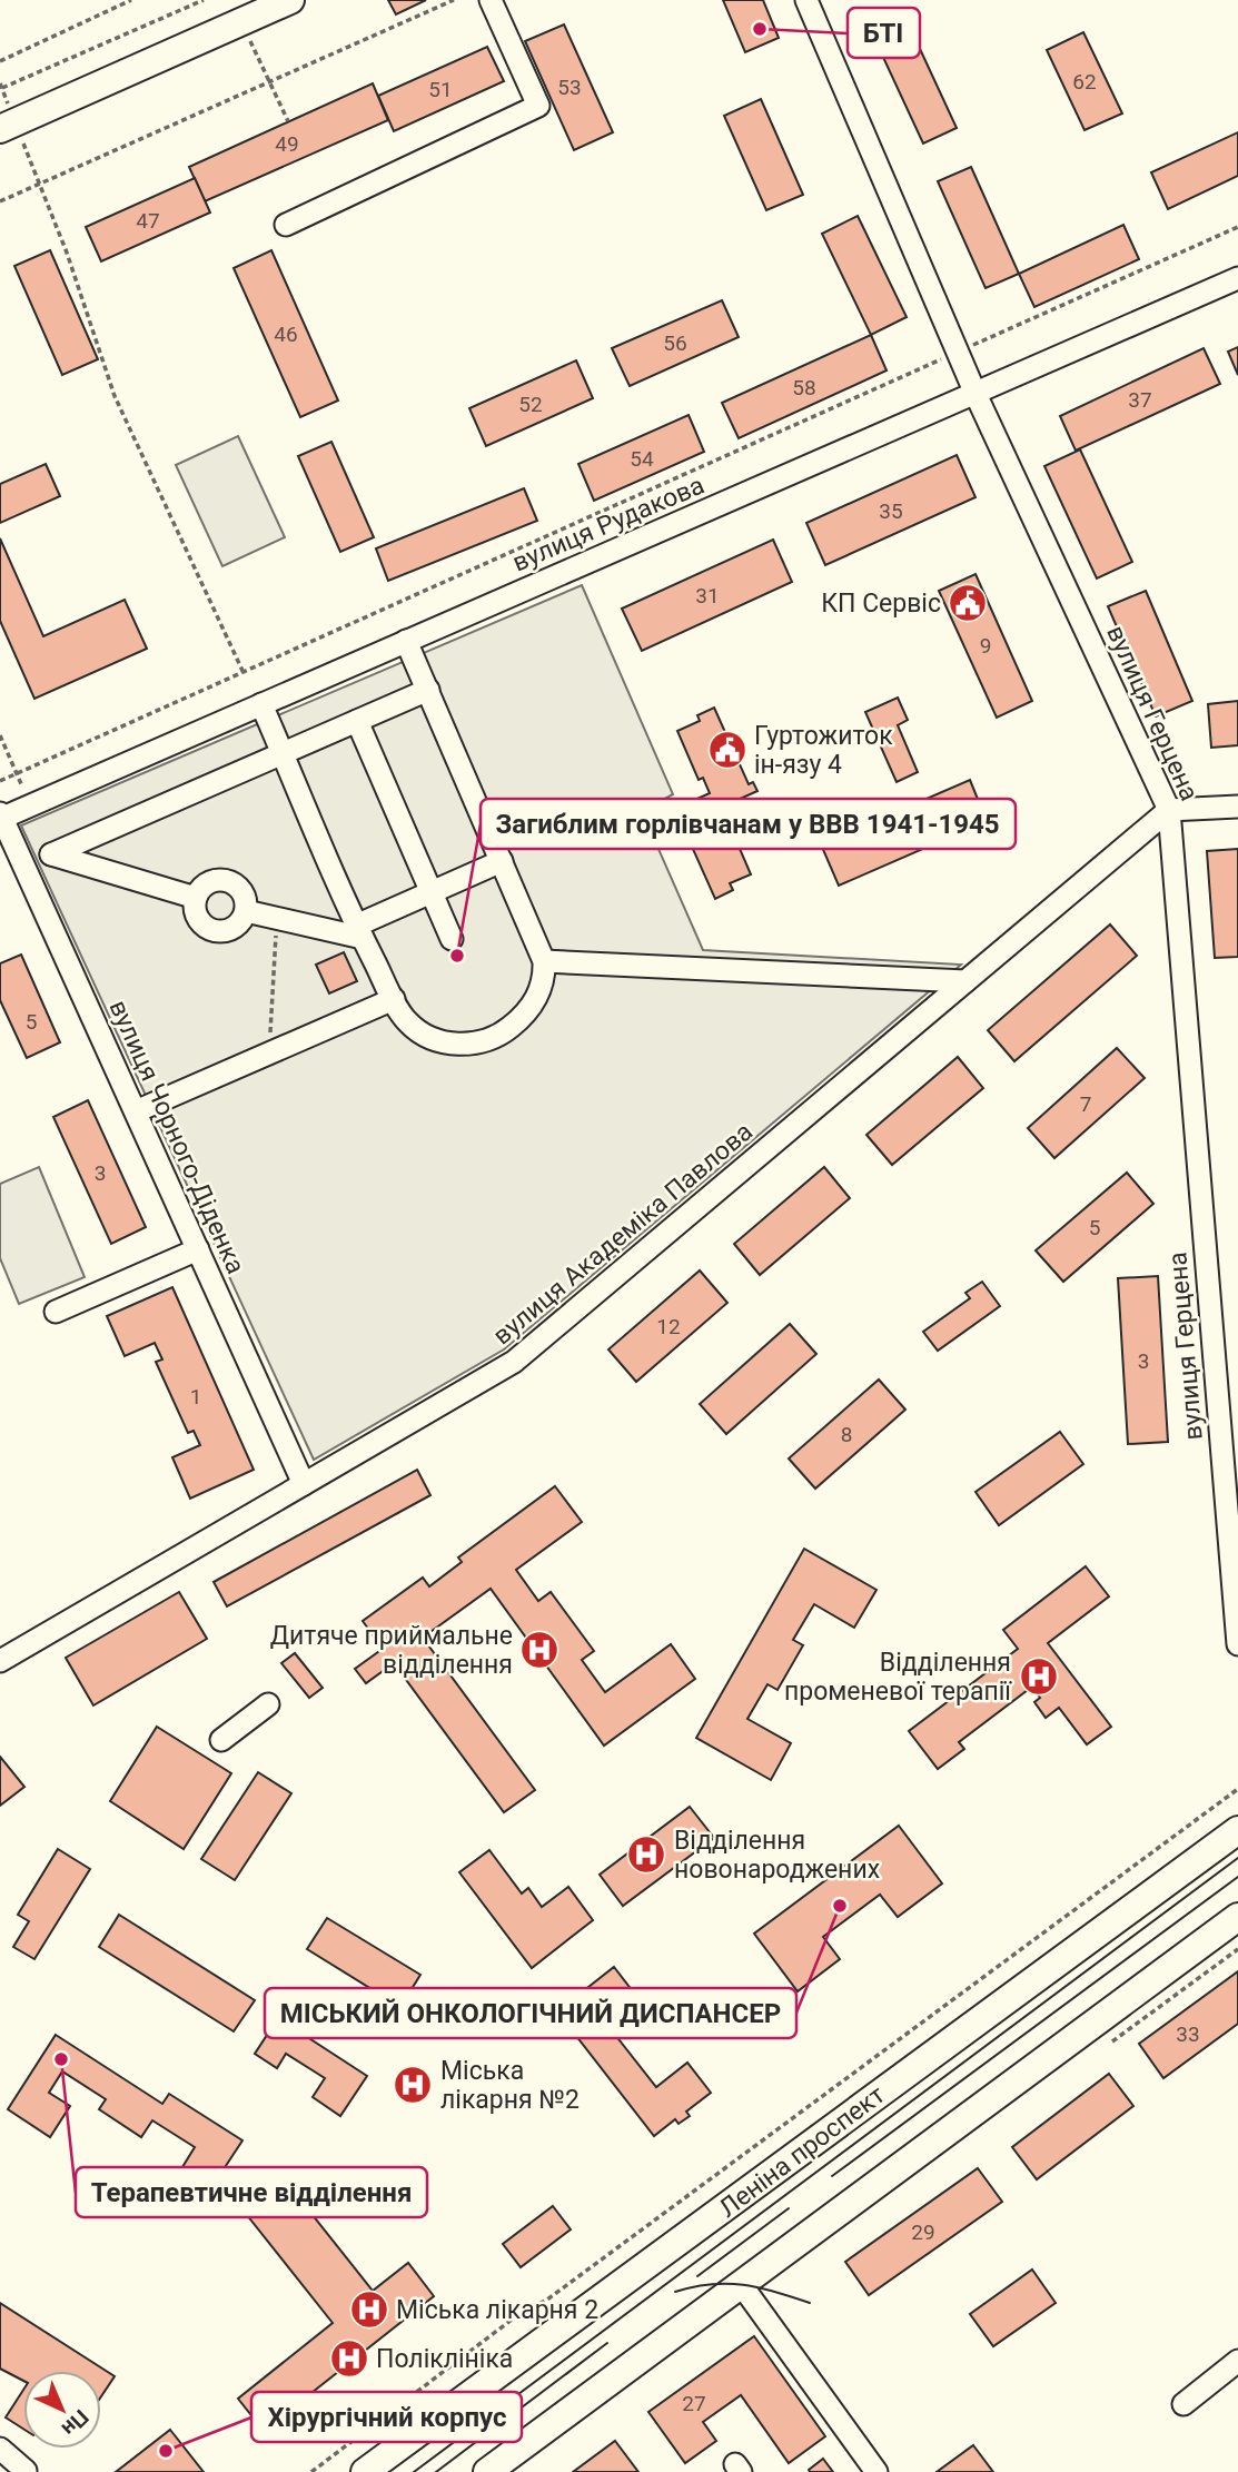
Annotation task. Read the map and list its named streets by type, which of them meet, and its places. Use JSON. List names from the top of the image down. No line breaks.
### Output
{"streets":{"main road":["Леніна проспект"],"street":["вулиця Рудакова","вулиця Герцена","вулиця Чорного-Діденка","вулиця Академіка Павлова"]},"crossings":[["вулиця Рудакова","вулиця Герцена"],["вулиця Рудакова","вулиця Чорного-Діденка"],["вулиця Герцена","вулиця Академіка Павлова"],["вулиця Чорного-Діденка","вулиця Академіка Павлова"]],"places":{"other":["БТІ","Загиблим горлівчанам у ВВВ 1941-1945","МІСЬКИЙ ОНКОЛОГІЧНИЙ ДИСПАНСЕР","Терапевтичне відділення","Хірургічний корпус"],"public building":["КП Сервіс","Гуртожиток ін-язу 4"],"hospital":["Дитяче приймальне відділення","Відділення променевої терапії","Відділення новонароджених","Міська лікарня №2","Міська лікарня 2","Поліклініка"]},"house_numbers":["62","53","51","49","47","46","56","58","37","52","54","35","31","9","5","7","3","5","12","3","1","8","33","29","27"],"north":"bottom right"}
